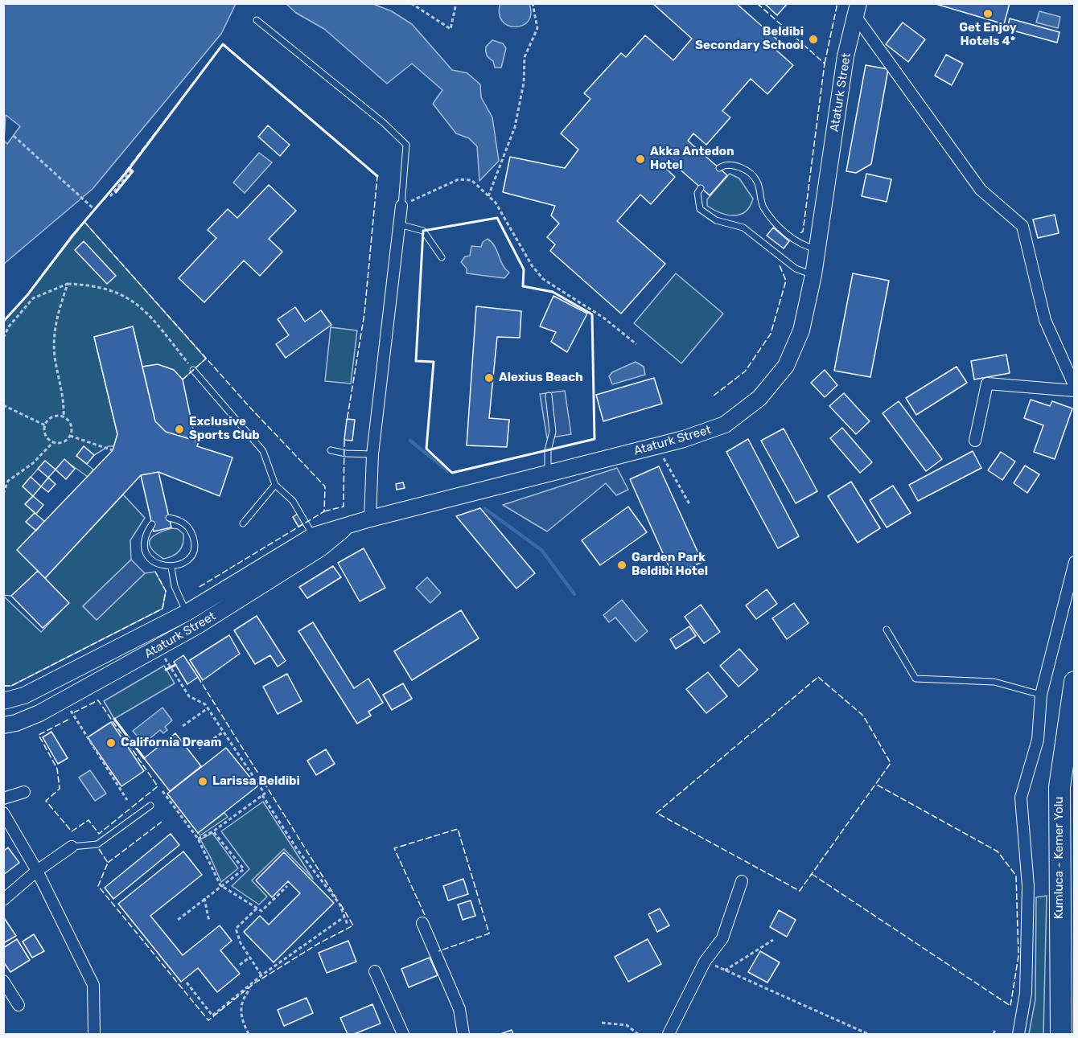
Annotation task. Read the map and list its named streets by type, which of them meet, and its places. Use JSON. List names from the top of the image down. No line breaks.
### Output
{"streets":{"highway":["Kumluca - Kemer Yolu"],"street":["Ataturk Street"]},"places":["Get Enjoy Hotels 4*","Beldibi Secondary School","Akka Antedon Hotel","Alexius Beach","Exclusive Sports Club","Garden Park Beldibi Hotel","California Dream","Larissa Beldibi"]}
